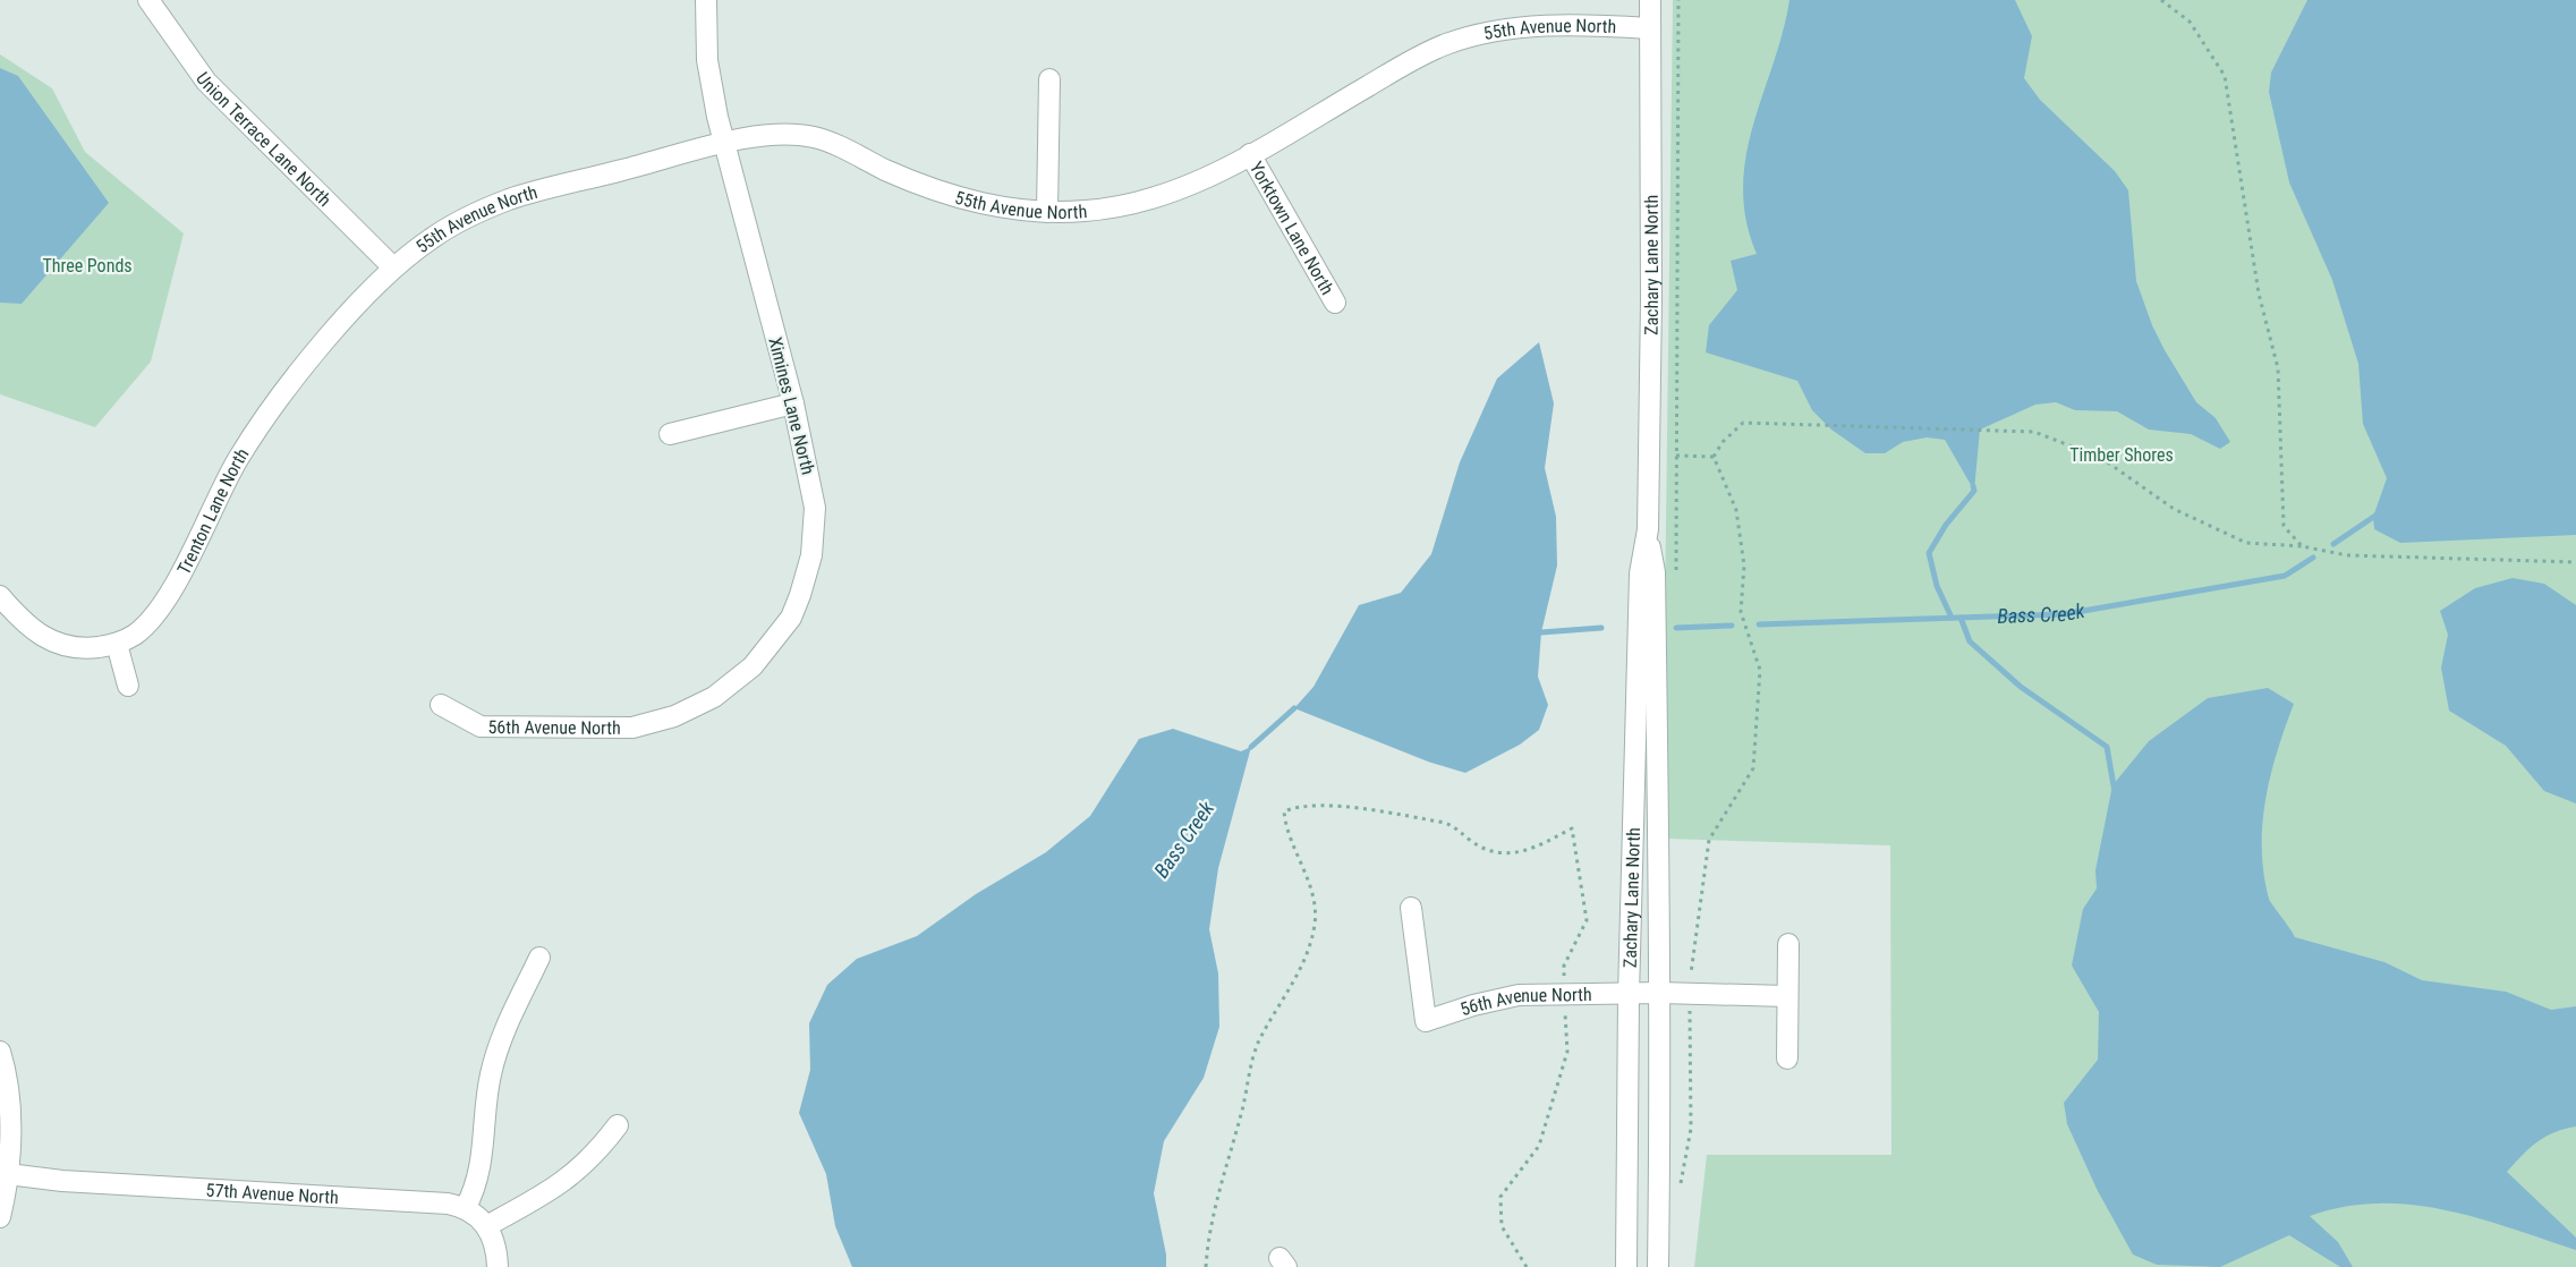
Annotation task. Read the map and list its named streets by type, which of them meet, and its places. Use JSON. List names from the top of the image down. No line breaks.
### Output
{"streets":{"street":["55th Avenue North","Union Terrace Lane North","Yorktown Lane North","Zachary Lane North","Ximines Lane North","Trenton Lane North","56th Avenue North","57th Avenue North"]},"crossings":[["55th Avenue North","Union Terrace Lane North"],["55th Avenue North","Yorktown Lane North"],["55th Avenue North","Zachary Lane North"],["55th Avenue North","Ximines Lane North"],["55th Avenue North","Trenton Lane North"],["Union Terrace Lane North","Trenton Lane North"],["Zachary Lane North","56th Avenue North"],["Ximines Lane North","56th Avenue North"]],"water":["Bass Creek"],"parks":["Three Ponds","Timber Shores"]}
